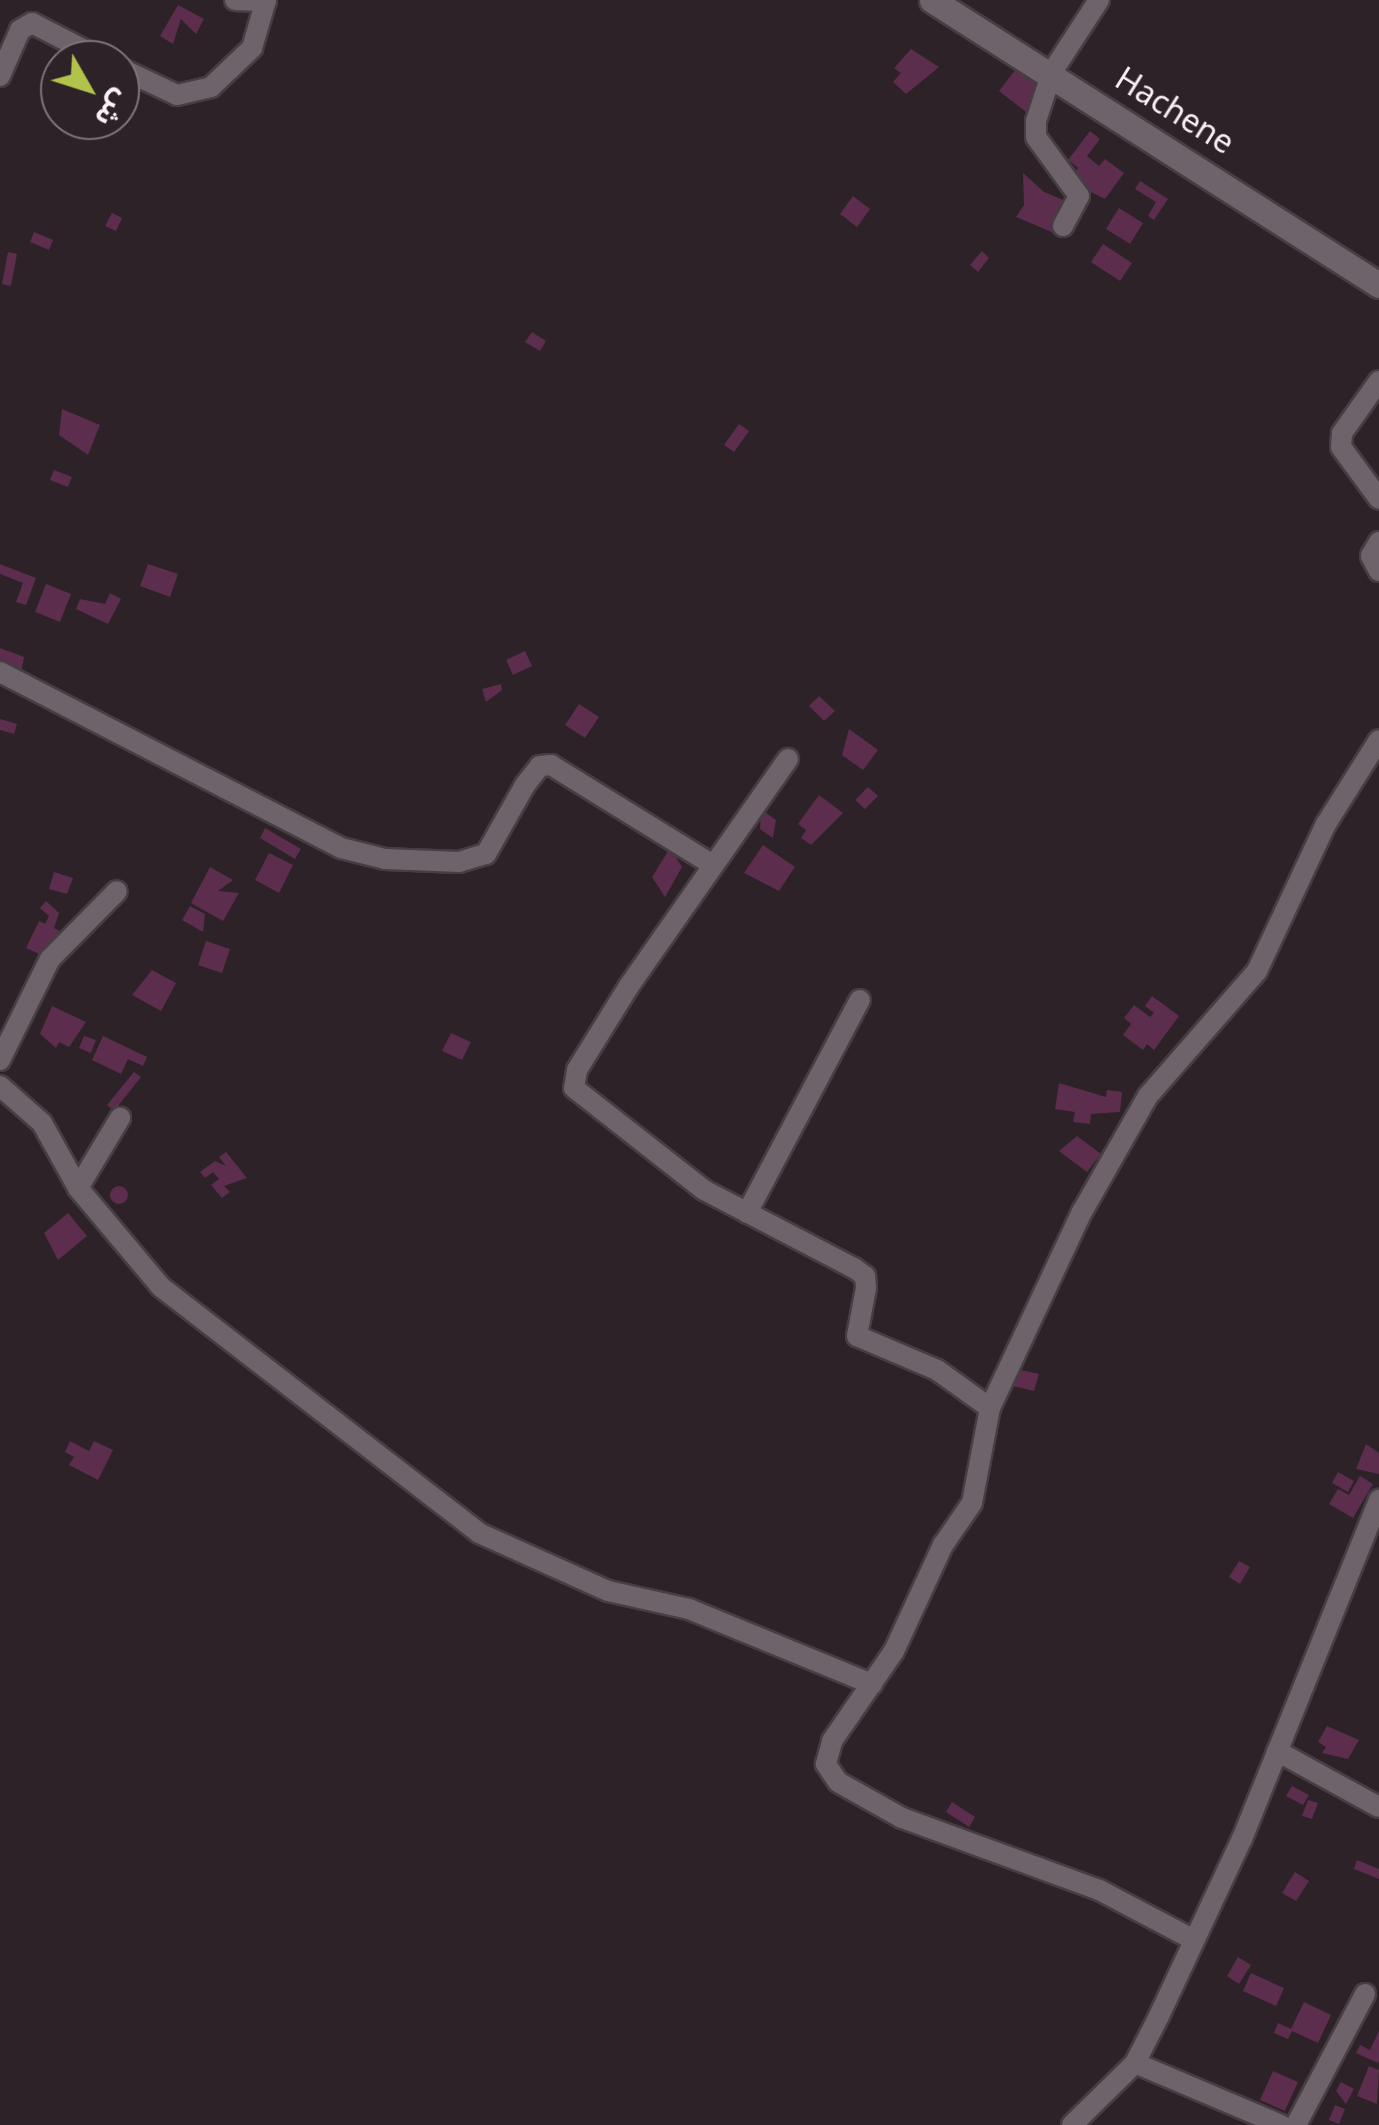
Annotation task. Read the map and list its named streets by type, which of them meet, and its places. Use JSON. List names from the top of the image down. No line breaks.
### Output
{"streets":{"street":["Hachene"]},"north":"bottom right"}
